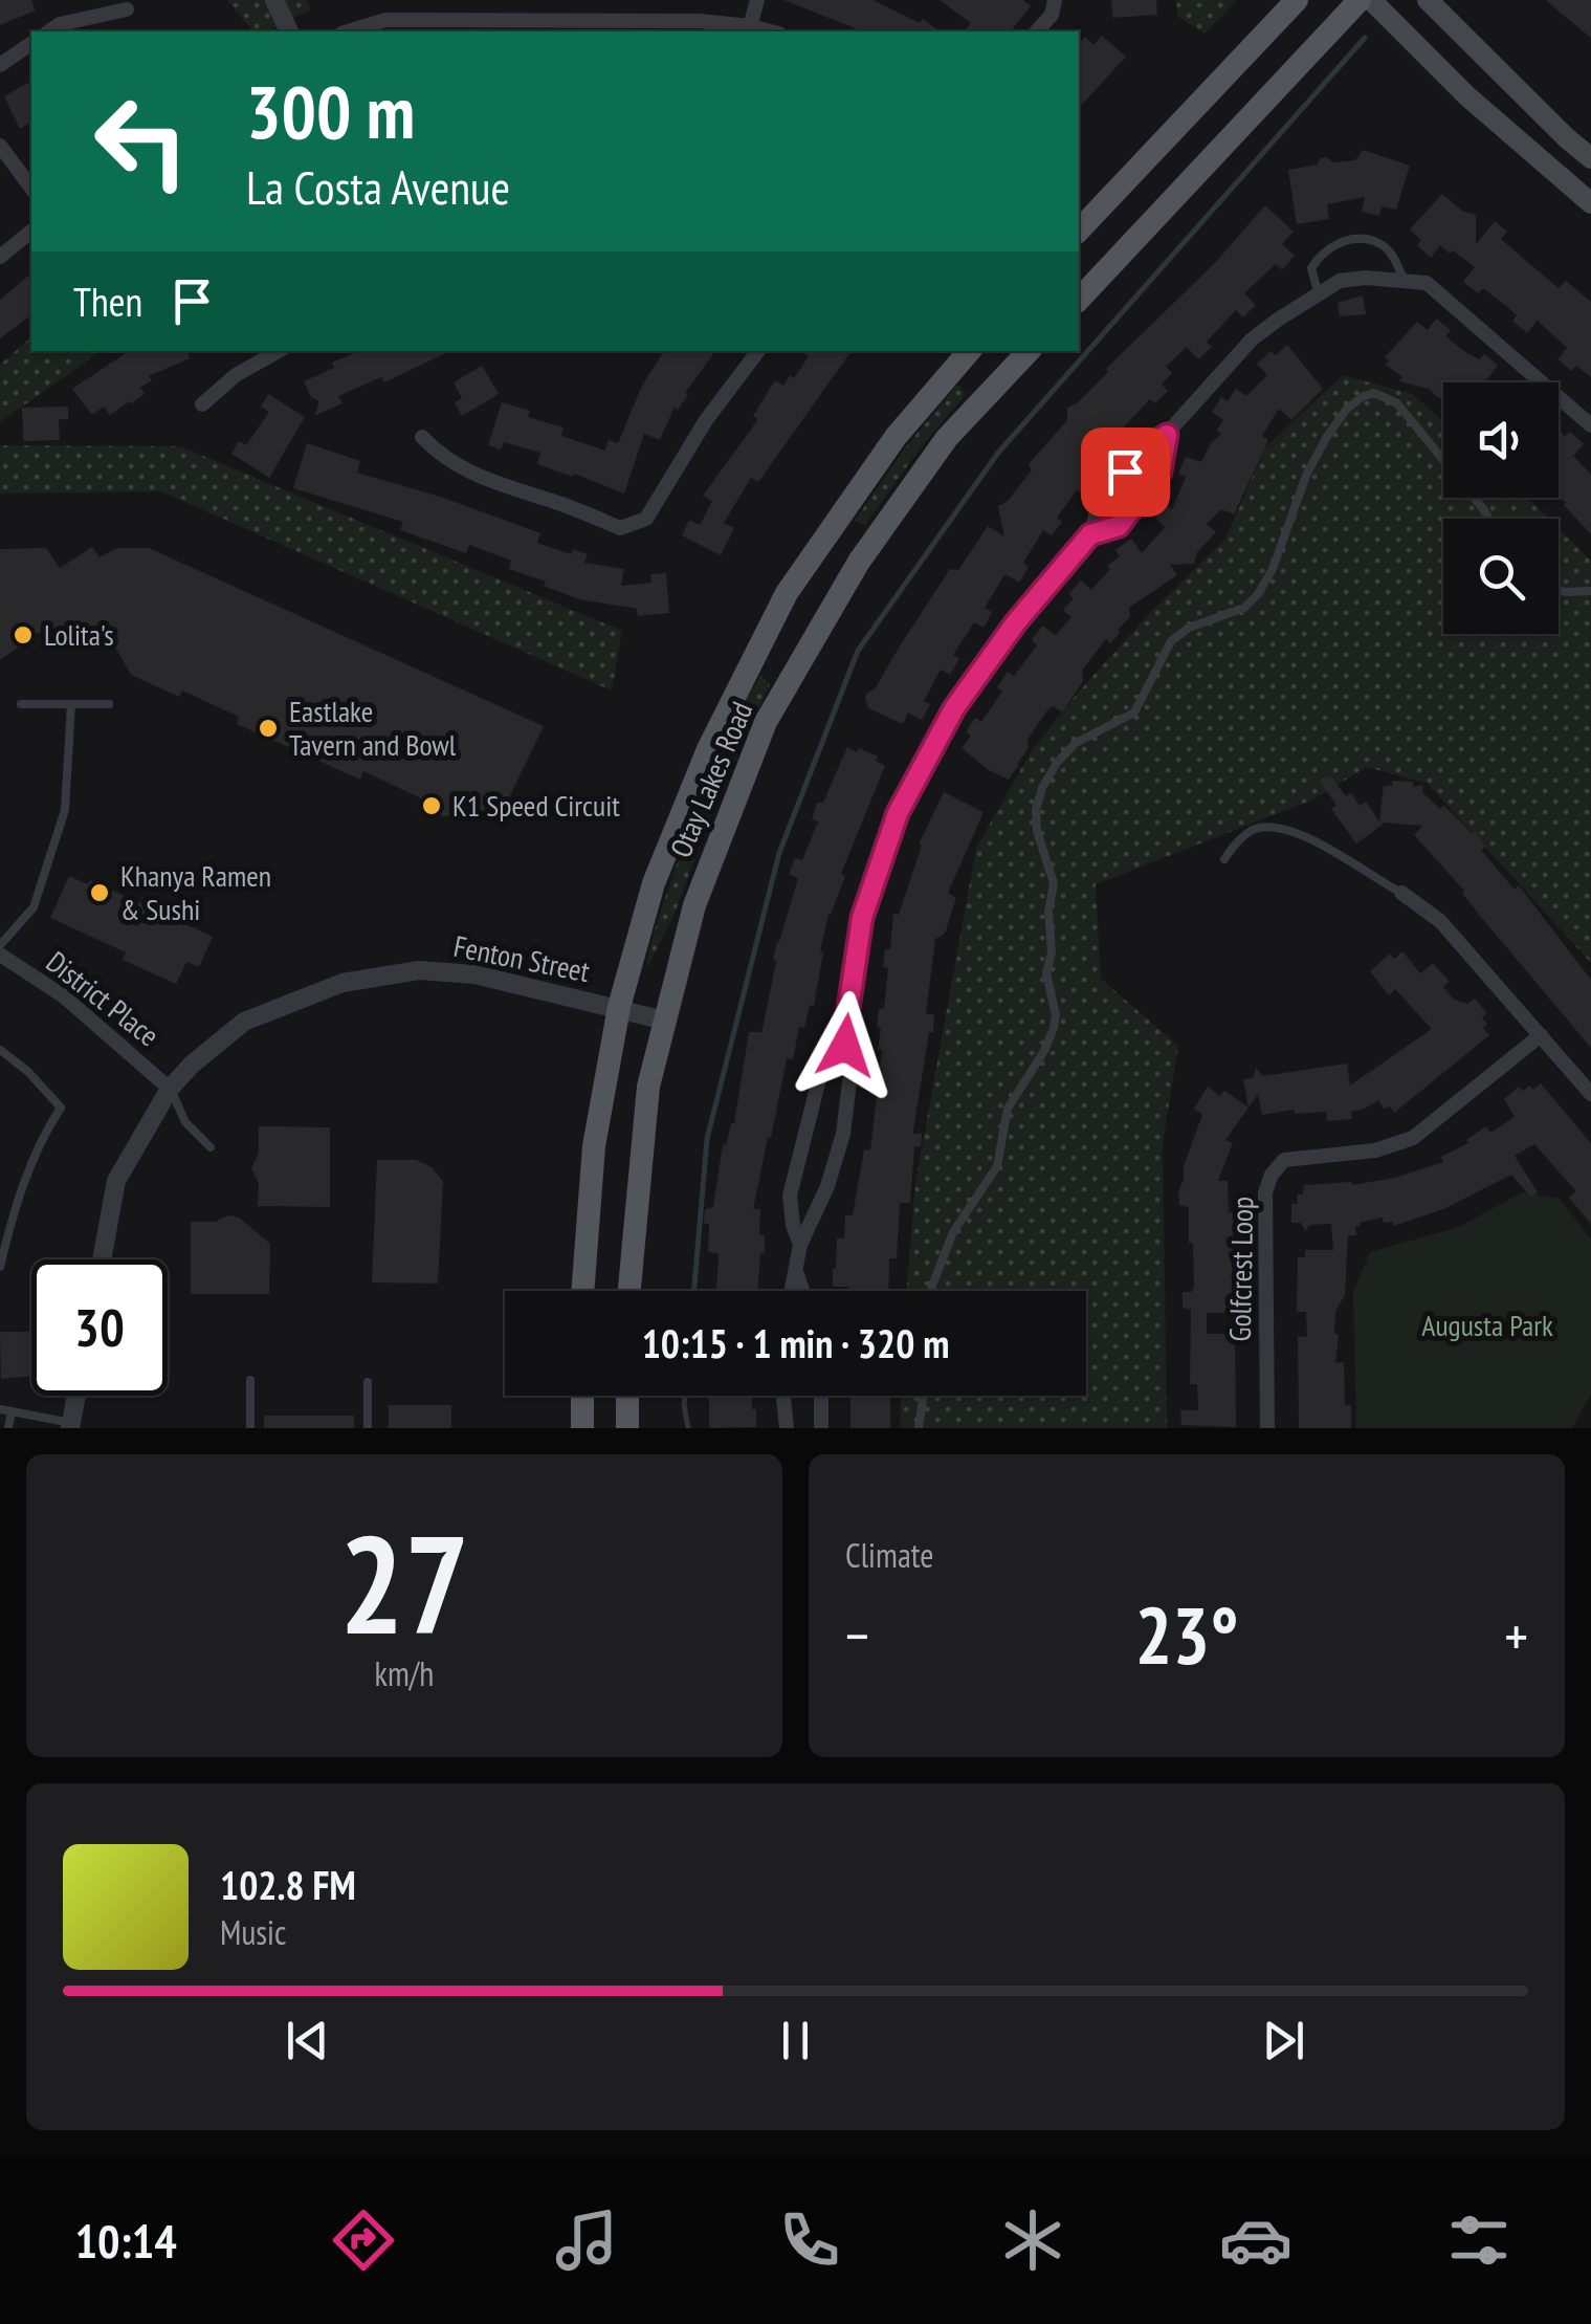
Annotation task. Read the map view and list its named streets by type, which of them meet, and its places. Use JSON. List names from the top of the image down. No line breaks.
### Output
{"streets":{"main road":["Otay Lakes Road"],"street":["Fenton Street","District Place","Golfcrest Loop"]},"crossings":[["Otay Lakes Road","Fenton Street"],["Fenton Street","District Place"]],"parks":["Augusta Park"],"places":["Lolita's","Eastlake Tavern and Bowl","K1 Speed Circuit","Khanya Ramen & Sushi"],"page":{"turn":["300 m","La Costa Avenue"],"then":"Then","limit":"30","trip":"10:15 · 1 min · 320 m","tile":[["27","km/h"],"Climate"],"heat":["−","23°","+"],"song":["102.8 FM","Music"],"tabs":"10:14"}}
